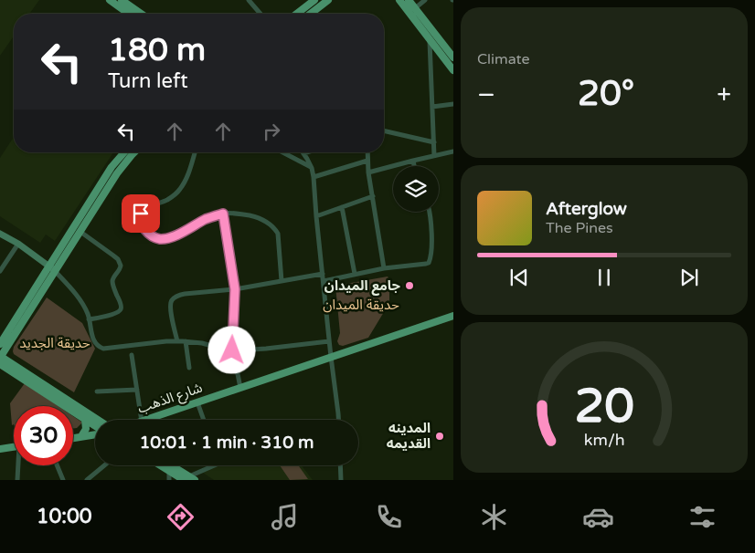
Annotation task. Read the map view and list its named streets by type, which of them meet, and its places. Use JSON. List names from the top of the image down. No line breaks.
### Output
{"streets":{"main road":["شارع الذهب"]},"parks":["حديقة الميدان","حديقة الجديد"],"places":["جامع الميدان","المدينه القديمه"],"page":{"tile":"Climate","turn":["180 m","Turn left"],"heat":["−","20°","+"],"song":["Afterglow","The Pines"],"limit":"30","trip":"10:01 · 1 min · 310 m","tabs":"10:00","gauge":["20","km/h"]}}
